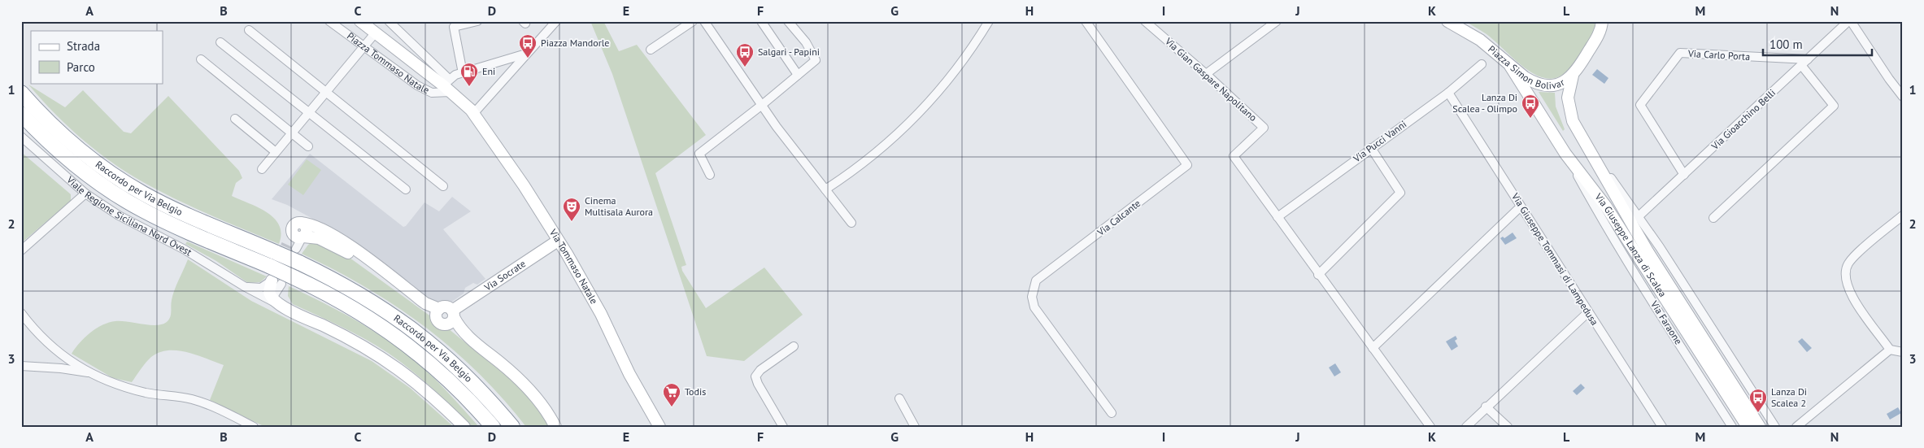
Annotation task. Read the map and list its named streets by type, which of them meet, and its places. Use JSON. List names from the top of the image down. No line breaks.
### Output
{"streets":{"highway":["Raccordo per Via Belgio"],"street":["Via Carlo Porta","Piazza Tommaso Natale","Piazza Simon Bolivar","Via Gian Gaspare Napolitano","Via Gioacchino Belli","Via Pucci Vanni","Viale Regione Siciliana Nord Ovest","Via Calcante","Via Giuseppe Lanza di Scalea","Via Giuseppe Tommasi di Lampedusa","Via Tommaso Natale","Via Socrate","Via Faraone"]},"crossings":[["Via Carlo Porta","Via Gioacchino Belli"],["Piazza Tommaso Natale","Via Tommaso Natale"],["Piazza Simon Bolivar","Via Giuseppe Lanza di Scalea"],["Via Gian Gaspare Napolitano","Via Pucci Vanni"],["Via Gioacchino Belli","Via Giuseppe Lanza di Scalea"],["Via Pucci Vanni","Via Giuseppe Tommasi di Lampedusa"],["Via Giuseppe Lanza di Scalea","Via Faraone"],["Via Tommaso Natale","Via Socrate"]],"places":{"bus stop":["Piazza Mandorle","Salgari - Papini","Lanza Di Scalea - Olimpo","Lanza Di Scalea 2"],"fuel station":["Eni"],"theatre":["Cinema Multisala Aurora"],"supermarket":["Todis"]},"legend":["Strada","Parco"],"scale_bar":"100 m","grid":{"columns":["A","B","C","D","E","F","G","H","I","J","K","L","M","N"],"rows":["1","2","3"]}}
